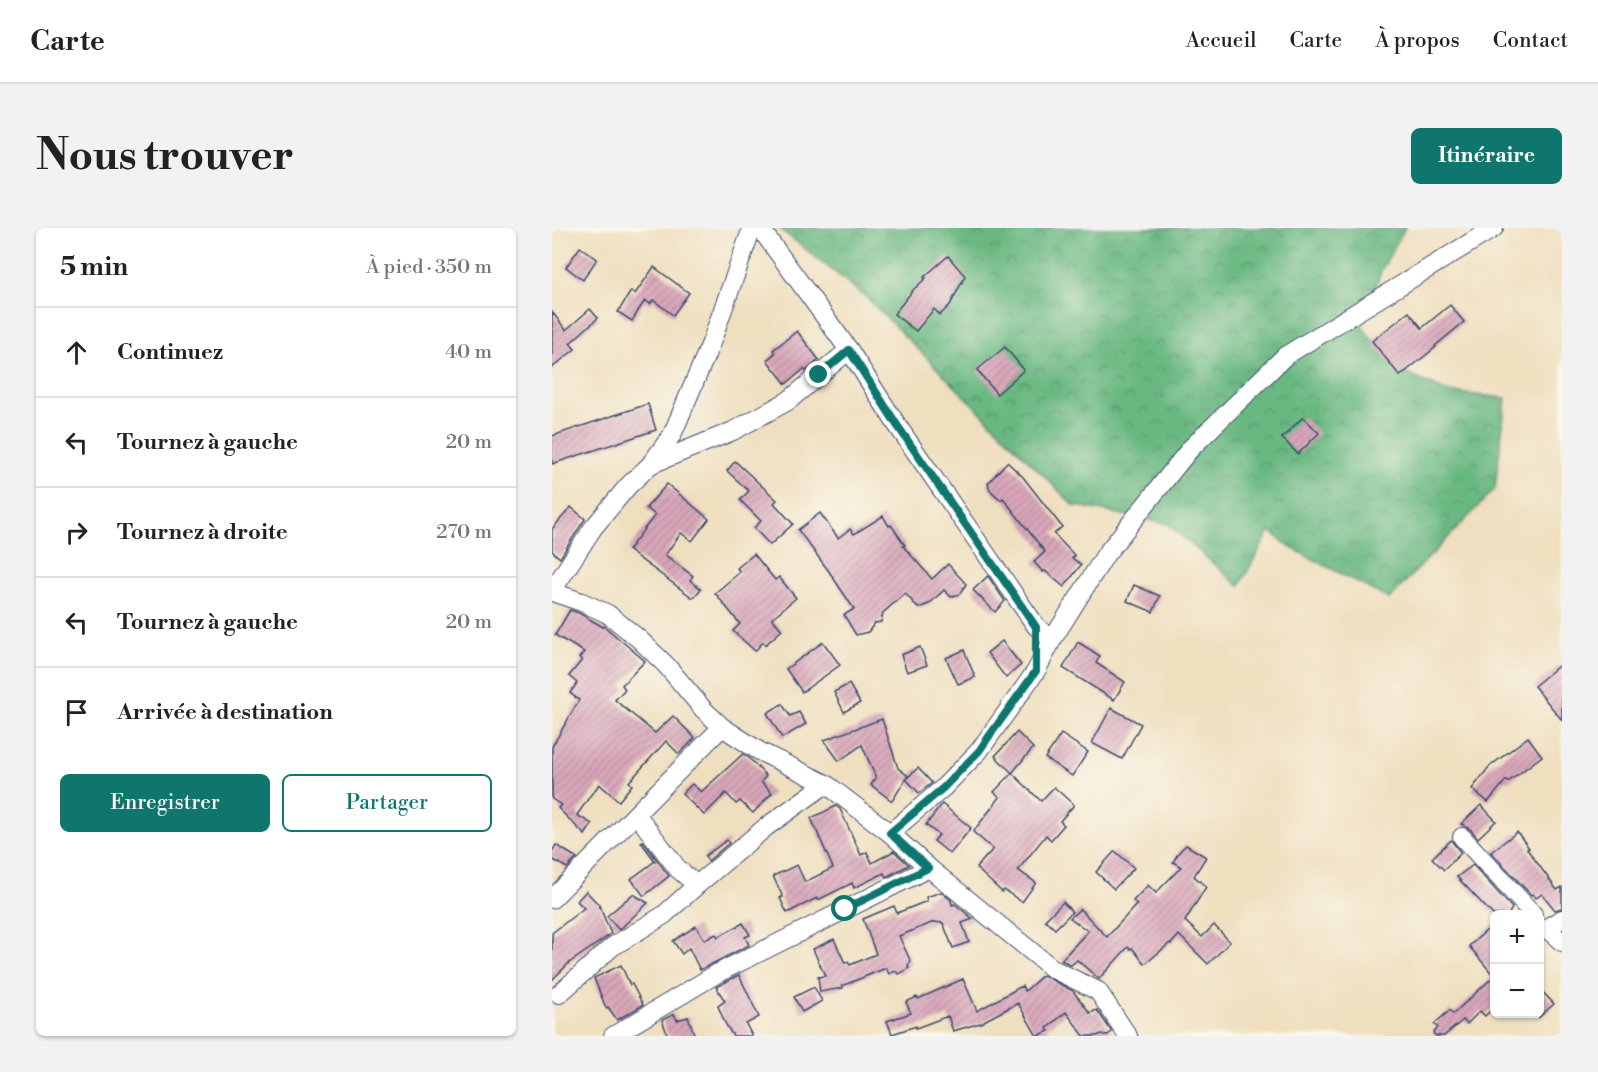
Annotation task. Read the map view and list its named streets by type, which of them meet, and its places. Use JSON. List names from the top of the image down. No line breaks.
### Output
{"page":{"header":"Carte","nav":["Accueil","Carte","À propos","Contact"],"buttons":["Itinéraire",["Enregistrer","Partager"]],"title":"Nous trouver","heading":["5 min","À pied · 350 m"],"list":[["Continuez","40 m"],["Tournez à gauche","20 m"],["Tournez à droite","270 m"],["Tournez à gauche","20 m"],"Arrivée à destination"],"map_buttons":["+","−"]}}
